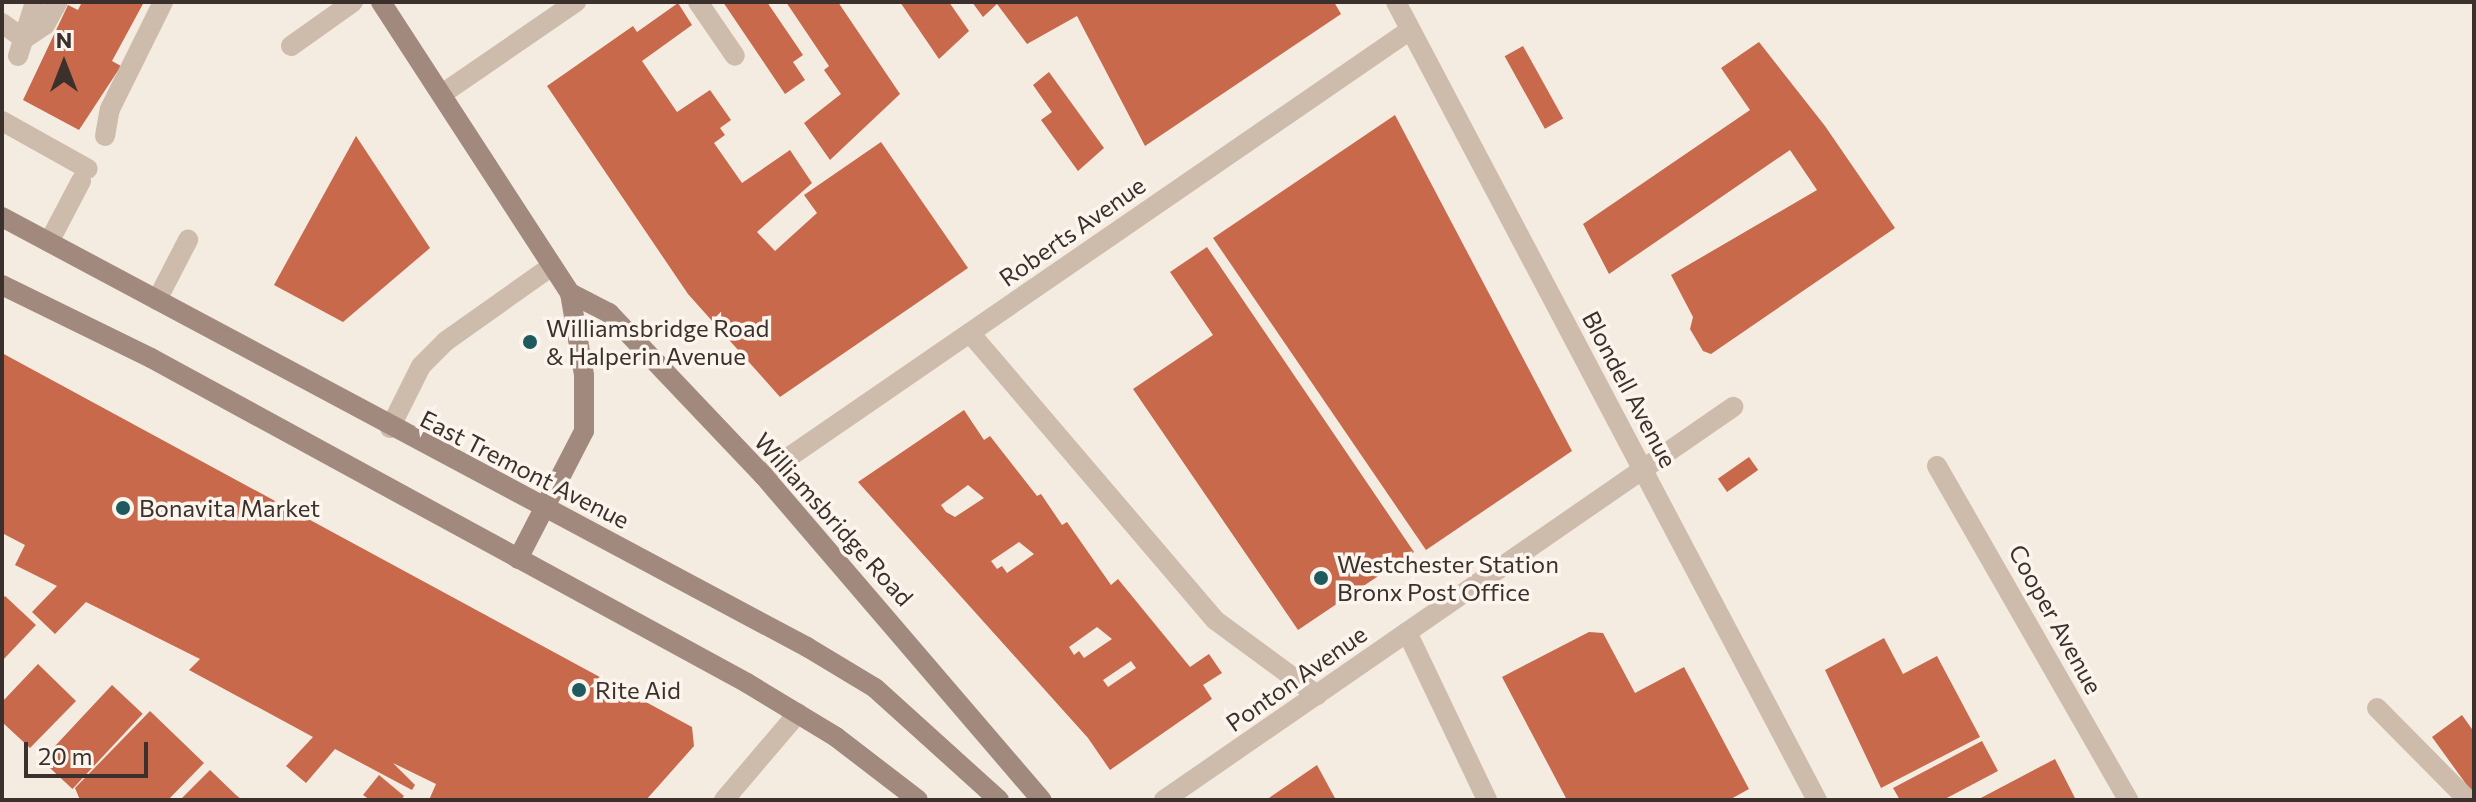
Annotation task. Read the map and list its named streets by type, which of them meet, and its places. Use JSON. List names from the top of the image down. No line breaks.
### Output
{"streets":{"main road":["East Tremont Avenue","Williamsbridge Road"],"street":["Roberts Avenue","Blondell Avenue","Cooper Avenue","Ponton Avenue"]},"crossings":[["Roberts Avenue","Blondell Avenue"],["Roberts Avenue","Williamsbridge Road"],["Blondell Avenue","Ponton Avenue"],["East Tremont Avenue","Williamsbridge Road"]],"places":["Williamsbridge Road & Halperin Avenue","Bonavita Market","Westchester Station Bronx Post Office","Rite Aid"],"scale_bar":"20 m","north":"top"}
